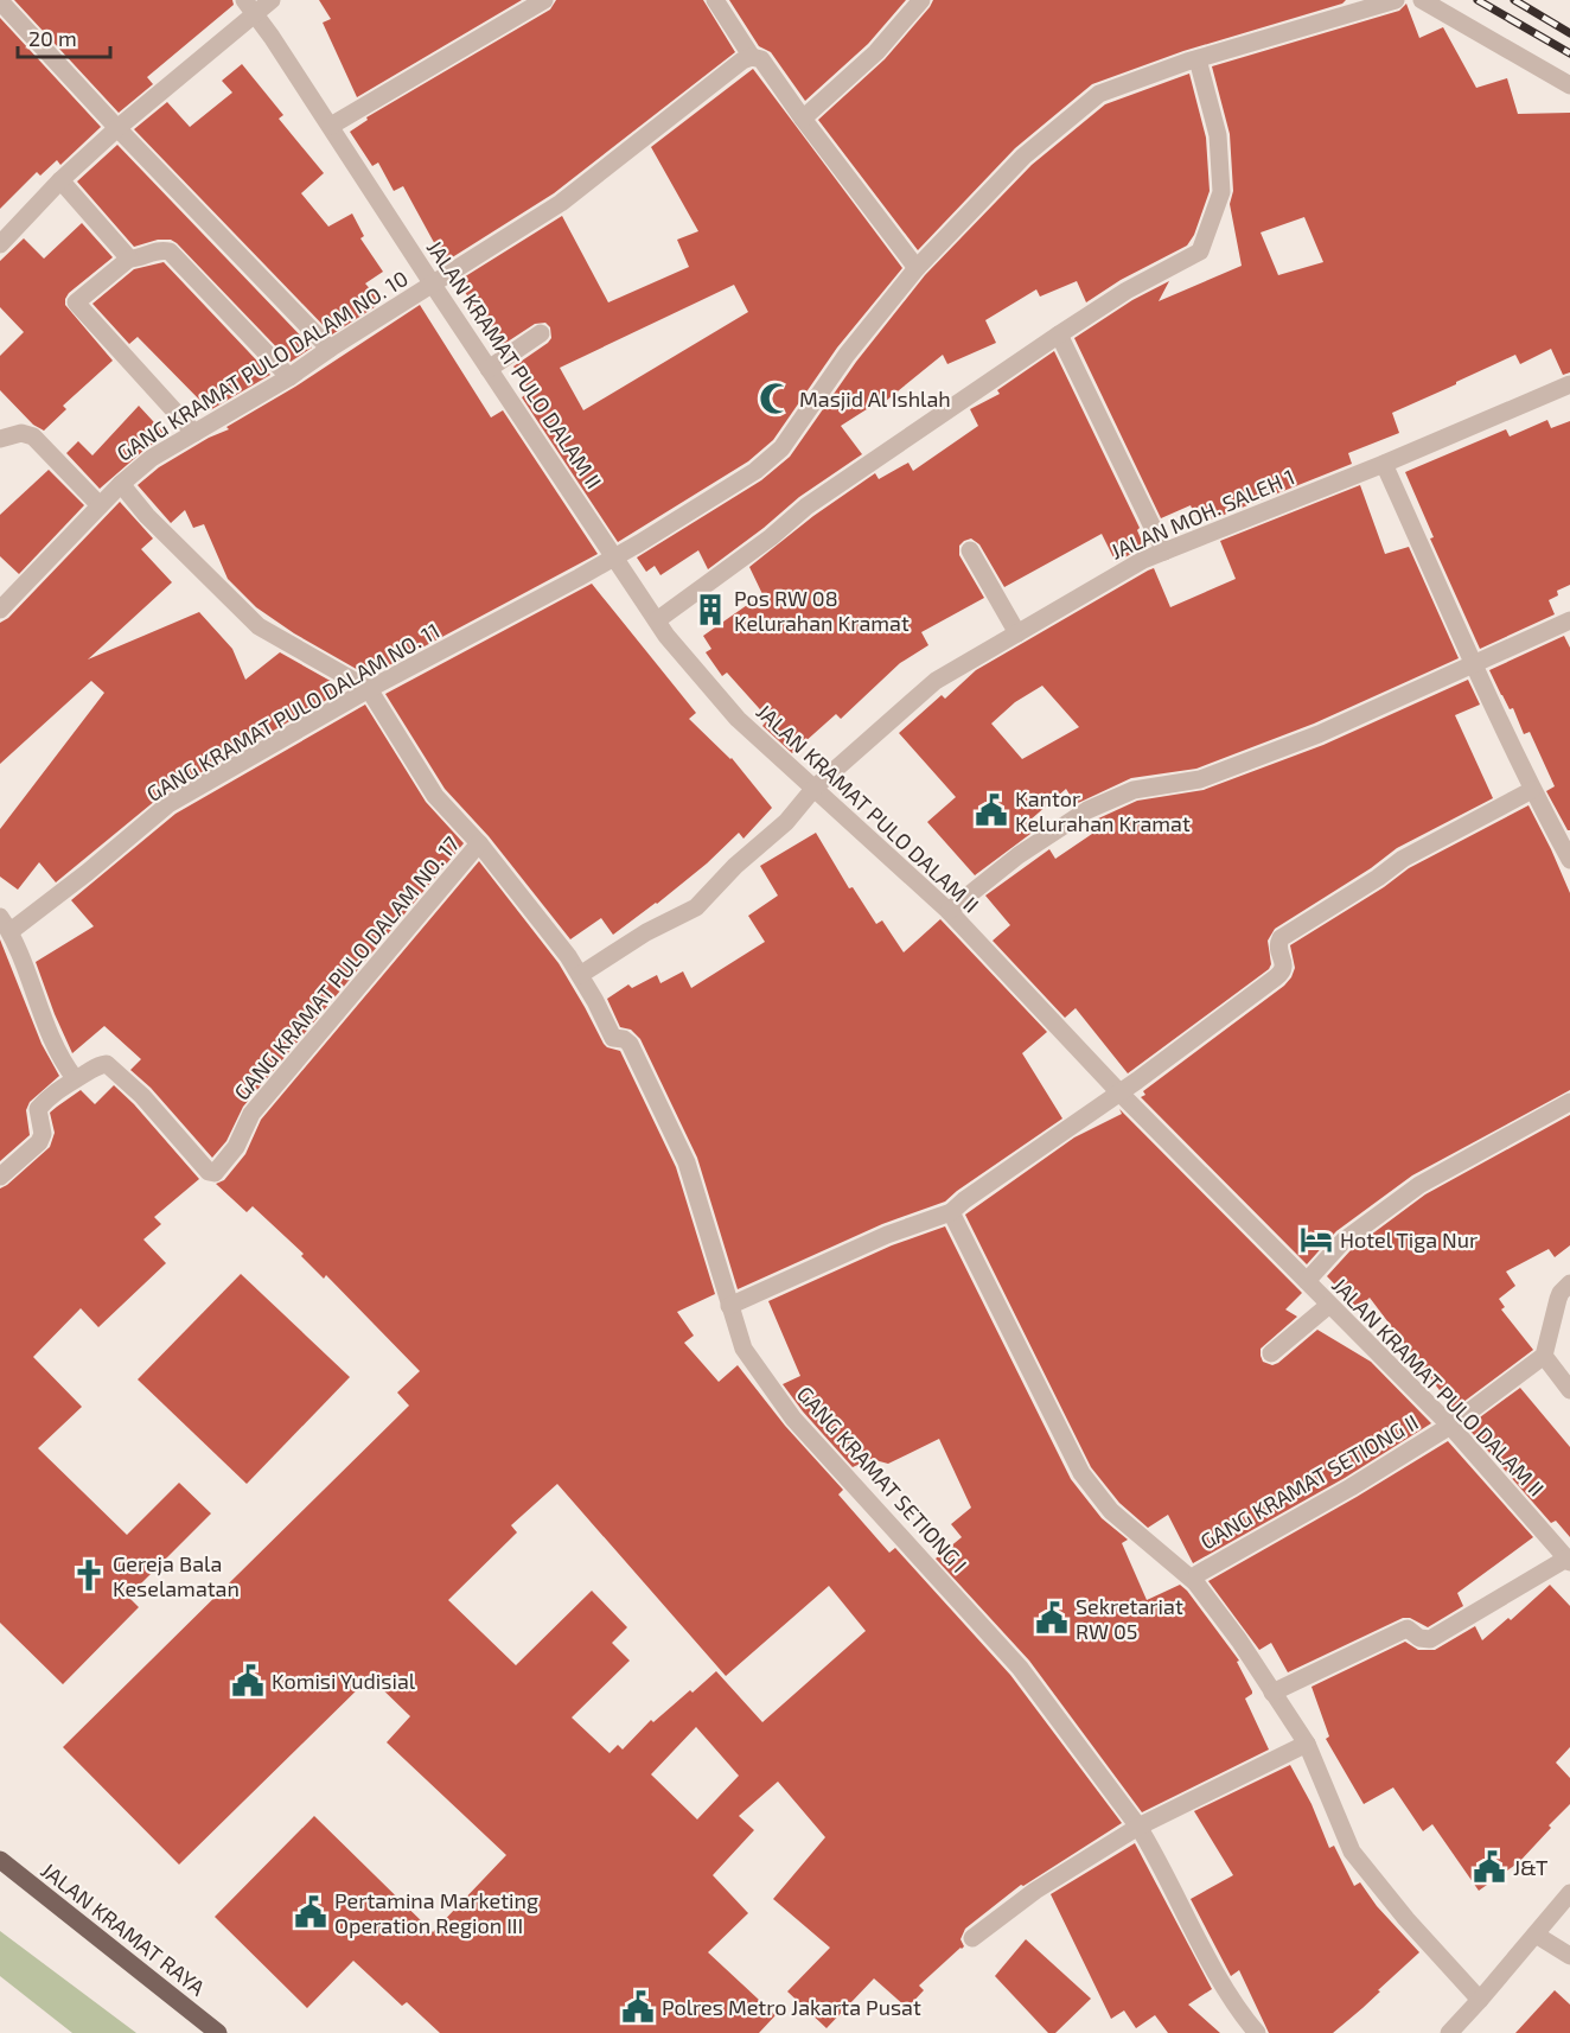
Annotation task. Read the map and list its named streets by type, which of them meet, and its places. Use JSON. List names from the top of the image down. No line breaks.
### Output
{"streets":{"main road":["JALAN KRAMAT RAYA"],"street":["JALAN KRAMAT PULO DALAM II","GANG KRAMAT PULO DALAM NO. 10","JALAN MOH. SALEH 1","GANG KRAMAT PULO DALAM NO. 11","GANG KRAMAT PULO DALAM NO. 17","GANG KRAMAT SETIONG I","GANG KRAMAT SETIONG II"]},"crossings":[["JALAN KRAMAT PULO DALAM II","GANG KRAMAT PULO DALAM NO. 10"],["JALAN KRAMAT PULO DALAM II","JALAN MOH. SALEH 1"],["JALAN KRAMAT PULO DALAM II","GANG KRAMAT PULO DALAM NO. 11"],["JALAN KRAMAT PULO DALAM II","GANG KRAMAT SETIONG II"],["JALAN MOH. SALEH 1","GANG KRAMAT SETIONG I"],["GANG KRAMAT PULO DALAM NO. 11","GANG KRAMAT PULO DALAM NO. 17"],["GANG KRAMAT PULO DALAM NO. 17","GANG KRAMAT SETIONG I"]],"places":{"mosque":["Masjid Al Ishlah"],"building":["Pos RW 08 Kelurahan Kramat"],"public building":["Kantor Kelurahan Kramat","Sekretariat RW 05","Komisi Yudisial","J&T","Pertamina Marketing Operation Region III","Polres Metro Jakarta Pusat"],"hotel":["Hotel Tiga Nur"],"church":["Gereja Bala Keselamatan"]},"scale_bar":"20 m"}
